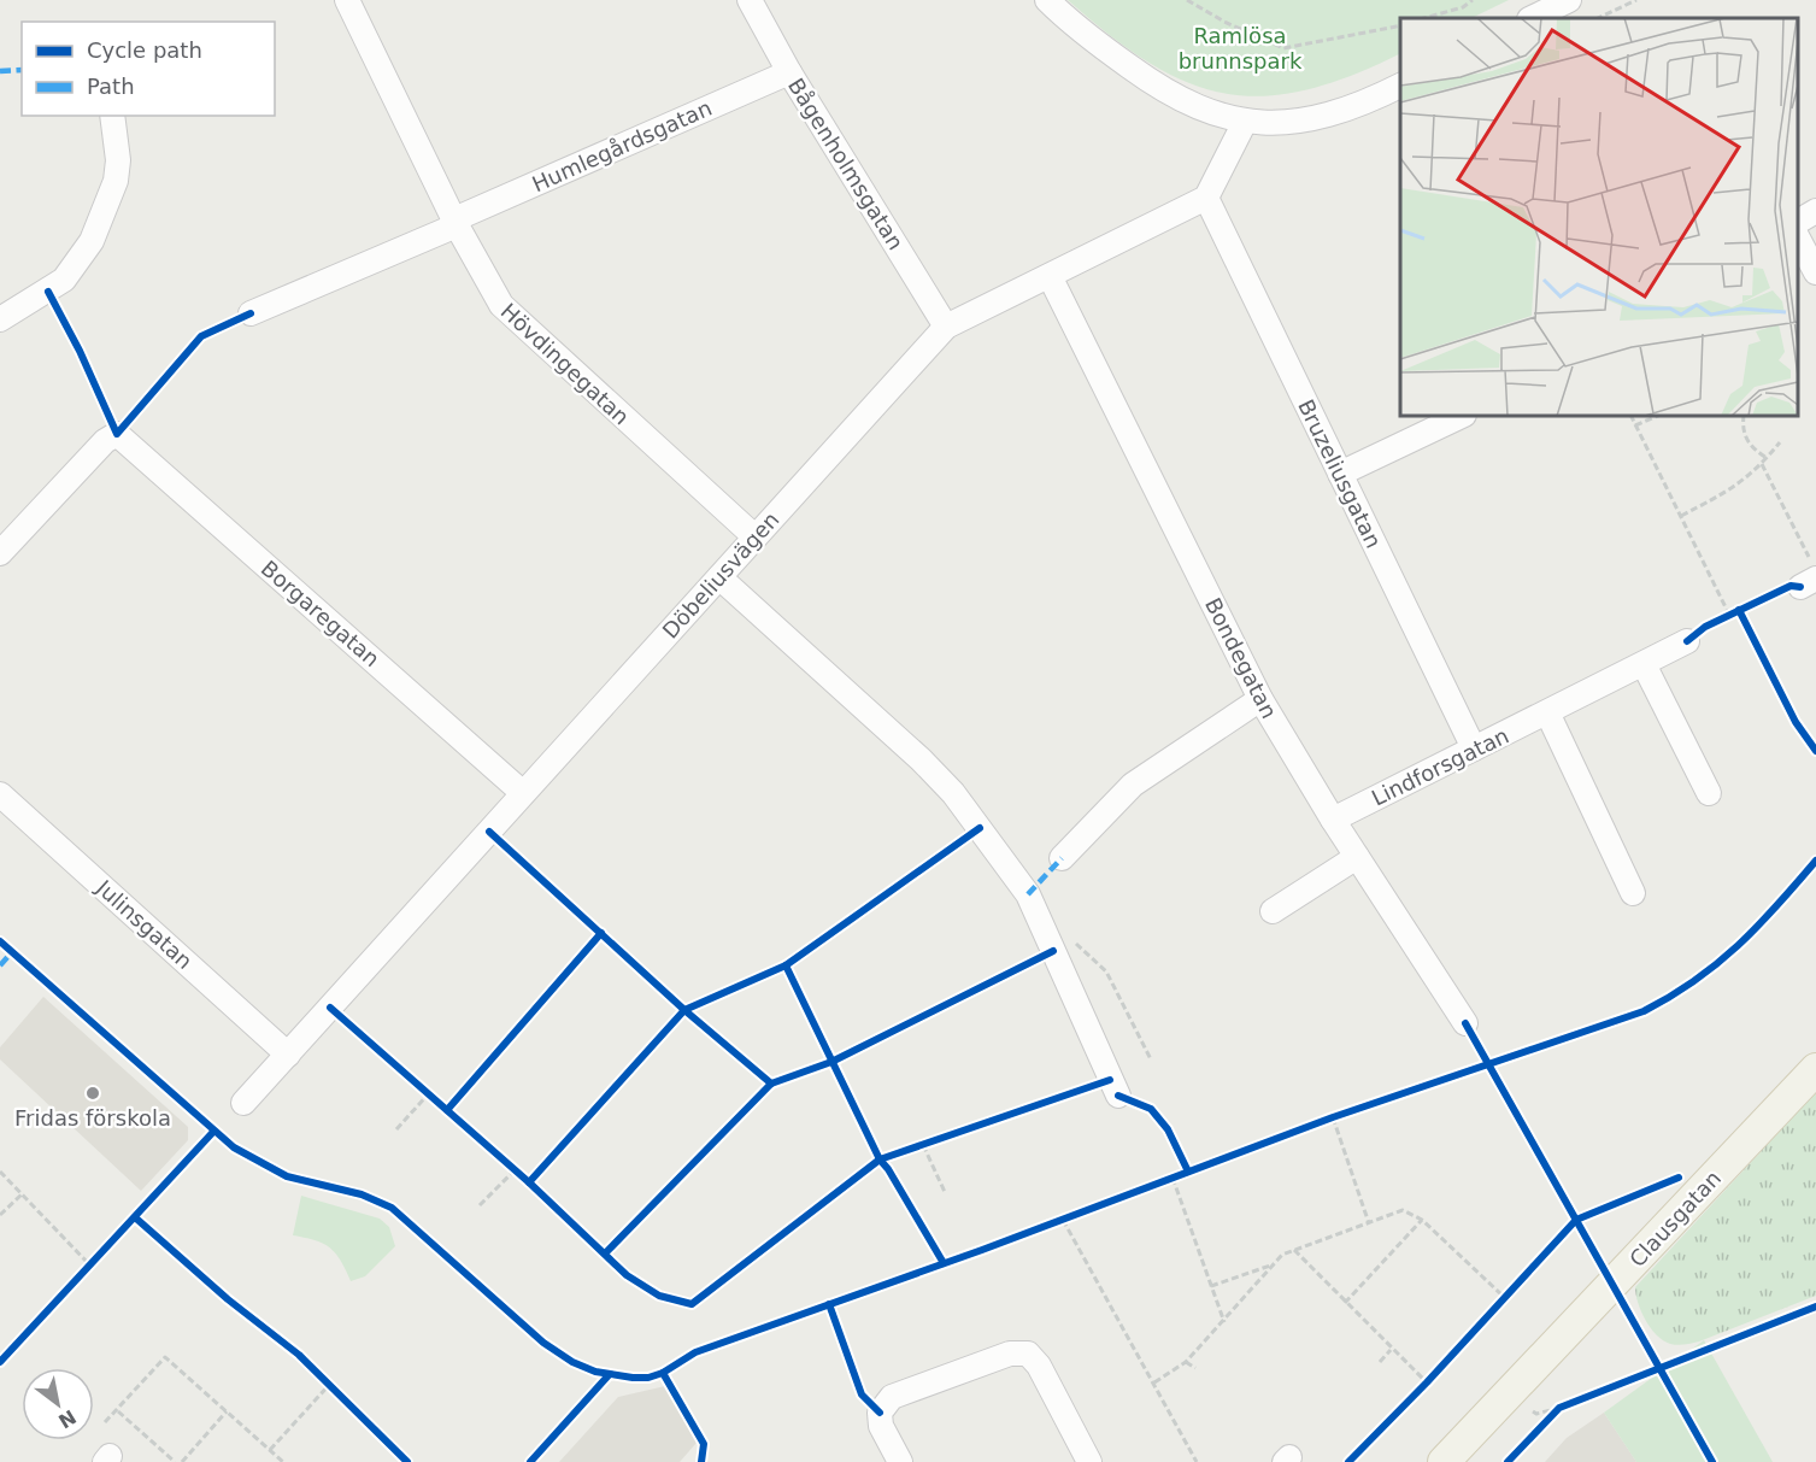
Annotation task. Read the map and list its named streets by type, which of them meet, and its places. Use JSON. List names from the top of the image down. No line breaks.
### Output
{"streets":{"main road":["Clausgatan"],"street":["Humlegårdsgatan","Bågenholmsgatan","Hövdingegatan","Bruzeliusgatan","Döbeliusvägen","Borgaregatan","Bondegatan","Lindforsgatan","Julinsgatan"]},"crossings":[["Humlegårdsgatan","Bågenholmsgatan"],["Humlegårdsgatan","Hövdingegatan"],["Bågenholmsgatan","Döbeliusvägen"],["Hövdingegatan","Döbeliusvägen"],["Bruzeliusgatan","Döbeliusvägen"],["Bruzeliusgatan","Lindforsgatan"],["Döbeliusvägen","Borgaregatan"],["Döbeliusvägen","Bondegatan"],["Döbeliusvägen","Julinsgatan"],["Bondegatan","Lindforsgatan"]],"parks":["Ramlösa brunnspark"],"places":["Fridas förskola"],"legend":["Cycle path","Path"],"north":"bottom right"}
